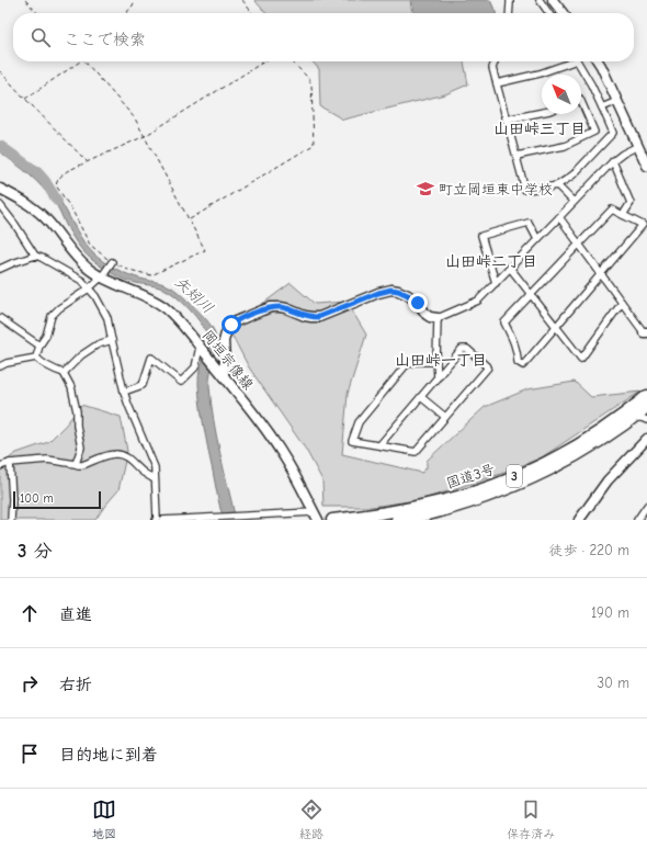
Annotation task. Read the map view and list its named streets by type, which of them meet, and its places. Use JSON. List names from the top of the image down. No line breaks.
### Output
{"streets":{"highway":["国道3号","3"],"street":["岡垣宗像線"]},"districts":["山田峠三丁目","山田峠二丁目","山田峠一丁目"],"water":["矢矧川"],"places":{"school or university":["町立岡垣東中学校"]},"scale_bar":"100 m","north":"top left","page":{"search":"ここで検索","scale":"100 m","heading":["3 分","徒歩 · 220 m"],"list":[["直進","190 m"],["右折","30 m"],"目的地に到着"],"nav":["地図","経路","保存済み"]}}
